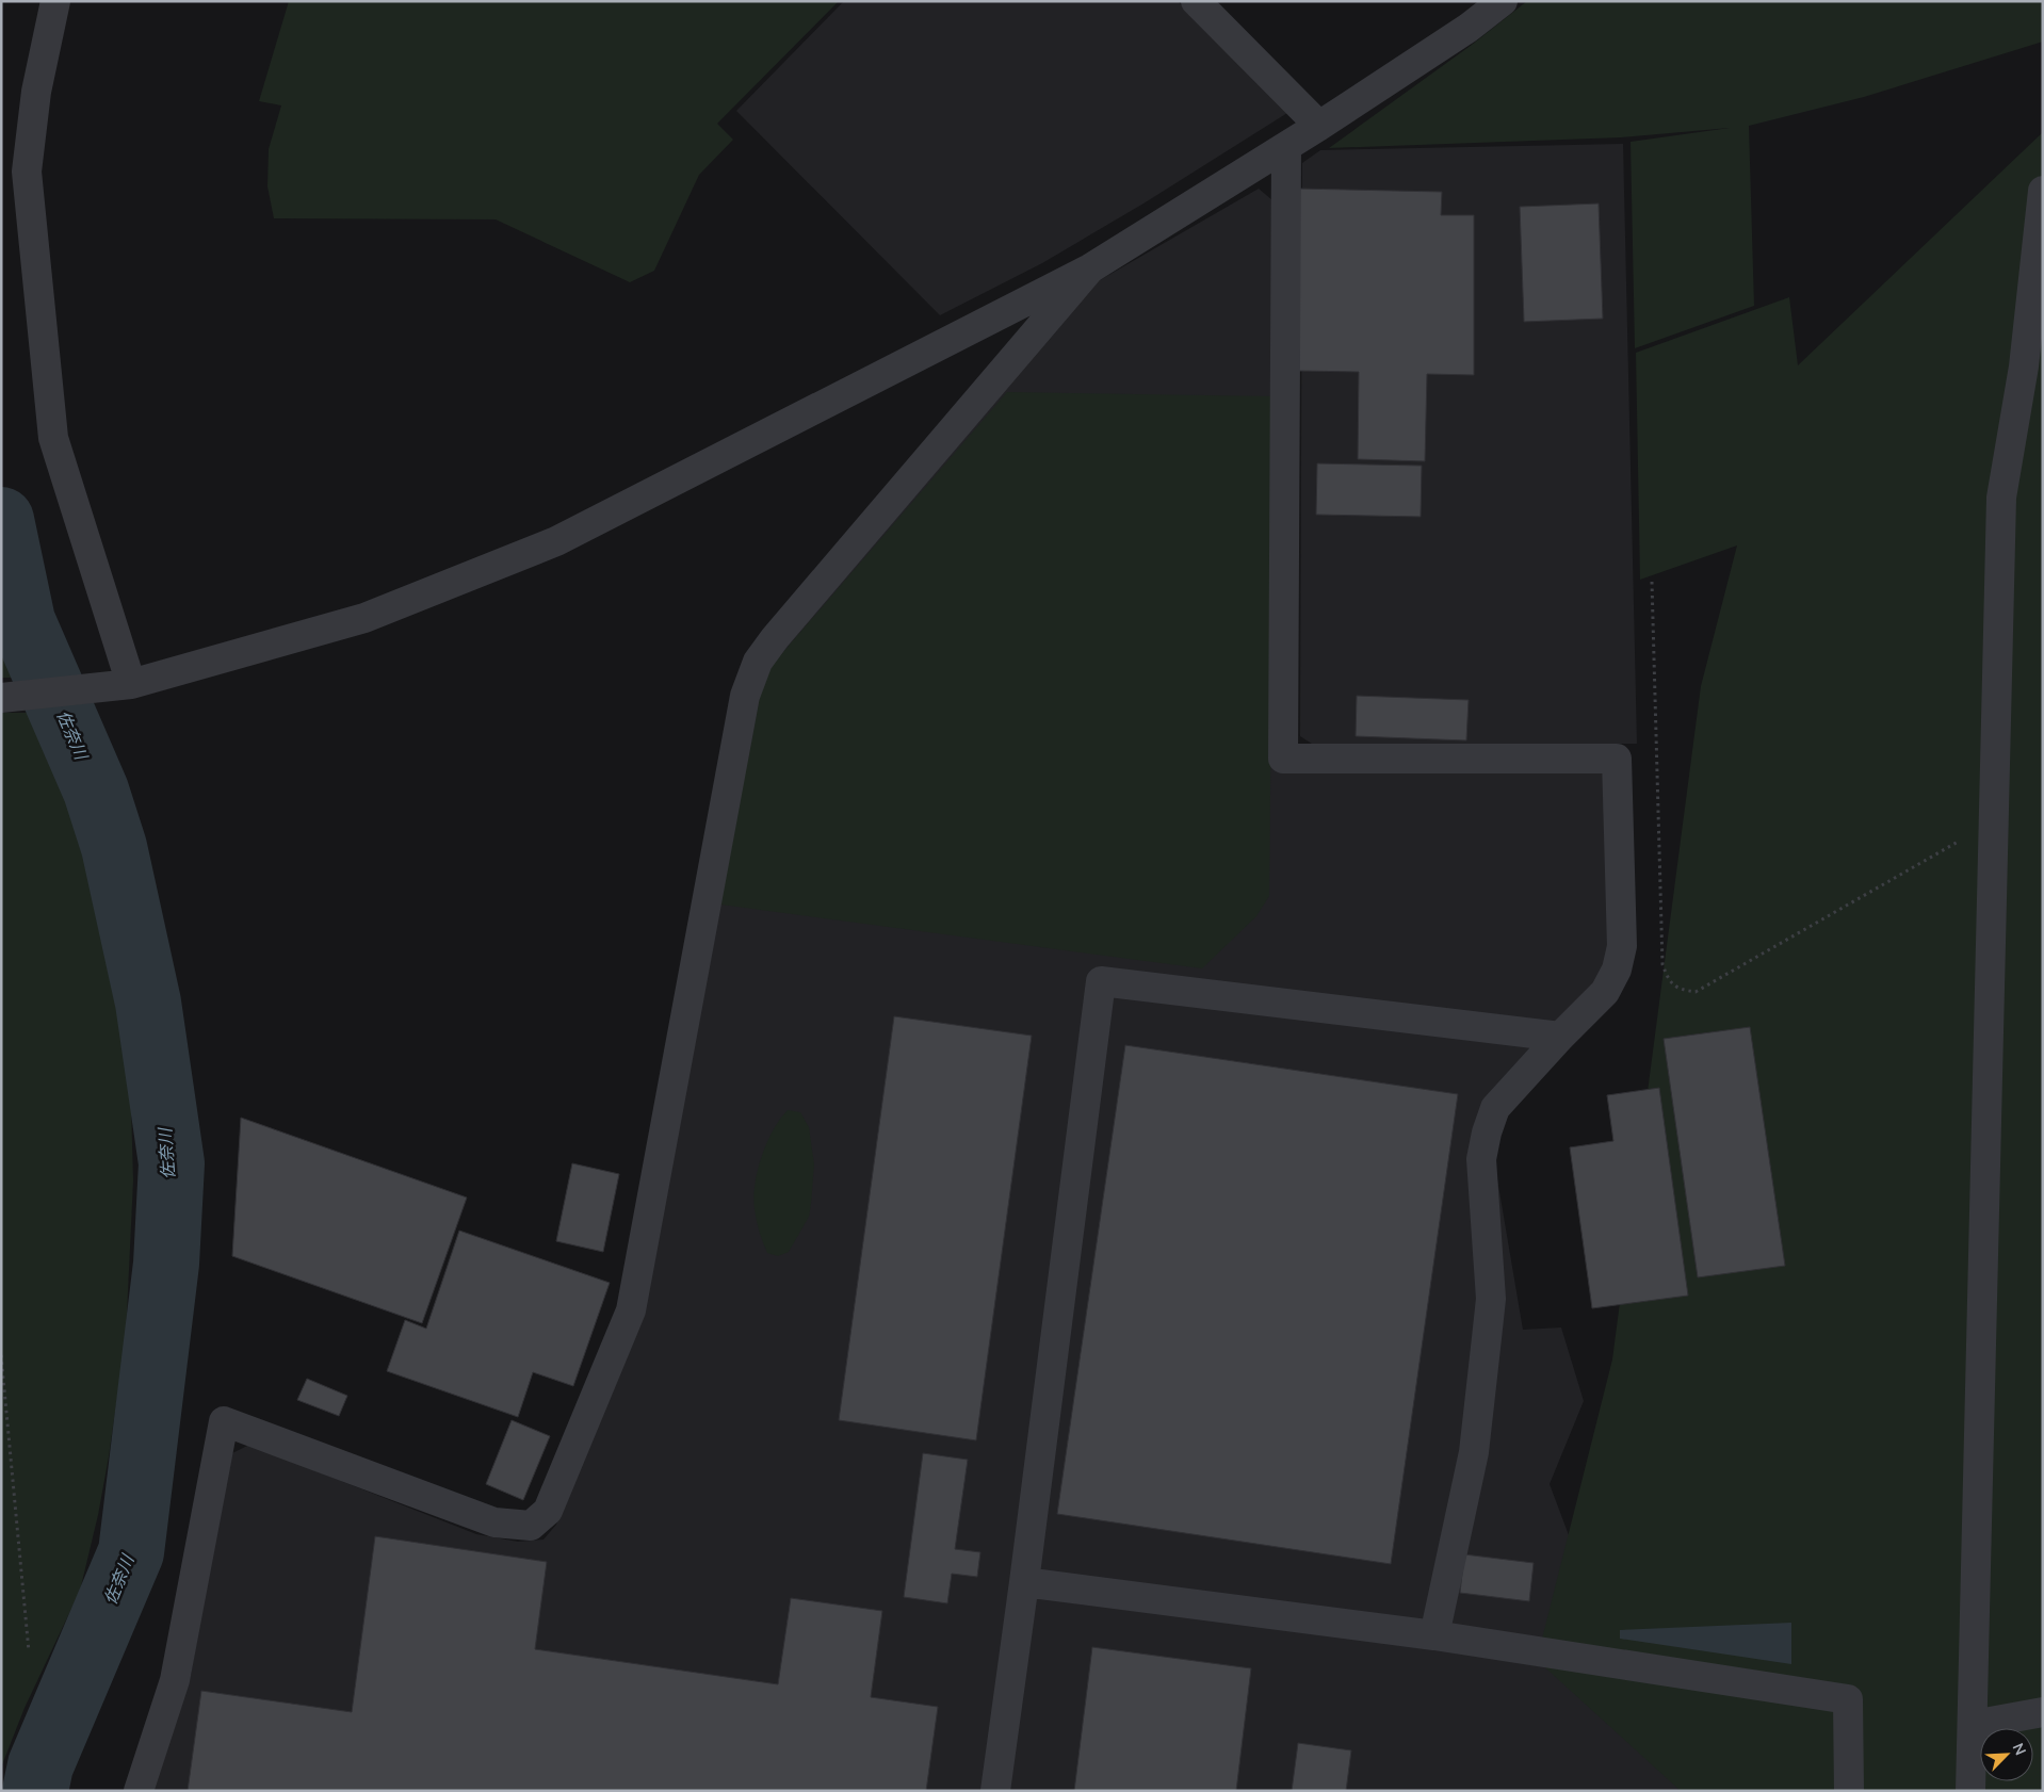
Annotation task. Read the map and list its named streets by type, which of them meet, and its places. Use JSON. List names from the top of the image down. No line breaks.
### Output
{"water":["佐奈川"],"north":"top right"}
